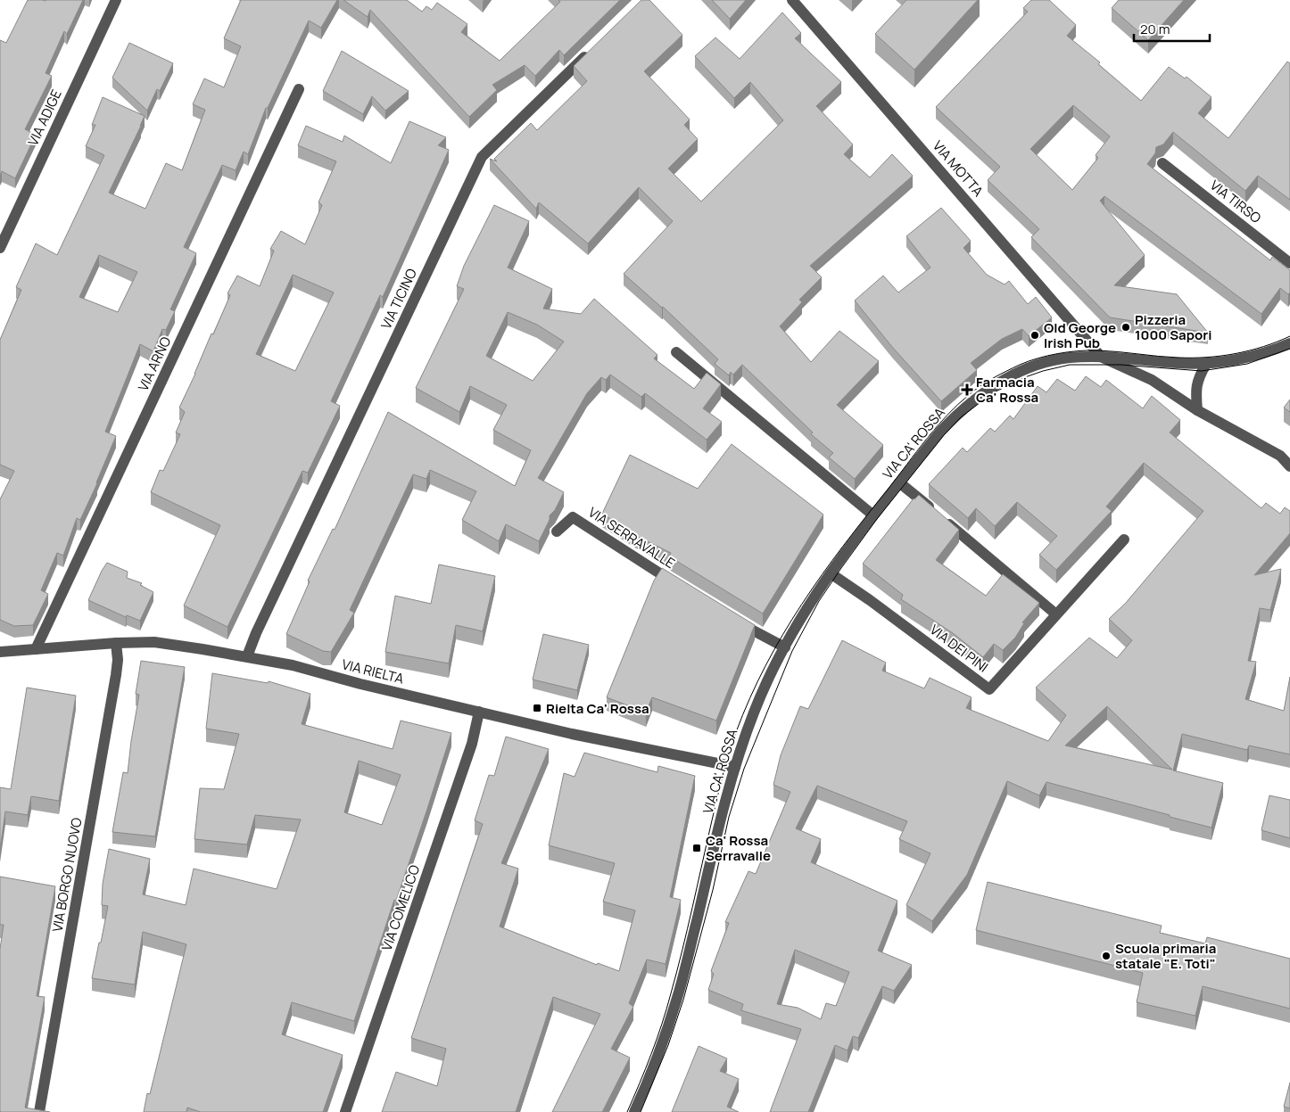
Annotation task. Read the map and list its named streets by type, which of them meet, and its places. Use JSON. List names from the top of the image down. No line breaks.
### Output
{"streets":{"street":["VIA ADIGE","VIA MOTTA","VIA TIRSO","VIA TICINO","VIA ARNO","VIA CA' ROSSA","VIA SERRAVALLE","VIA DEI PINI","VIA RIELTA","VIA BORGO NUOVO","VIA COMELICO"]},"crossings":[["VIA MOTTA","VIA CA' ROSSA"],["VIA TICINO","VIA RIELTA"],["VIA ARNO","VIA RIELTA"],["VIA CA' ROSSA","VIA DEI PINI"],["VIA CA' ROSSA","VIA RIELTA"],["VIA RIELTA","VIA BORGO NUOVO"],["VIA RIELTA","VIA COMELICO"]],"places":{"other":["Pizzeria 1000 Sapori","Old George Irish Pub","Scuola primaria statale \"E. Toti\""],"health":["Farmacia Ca' Rossa"],"transit":["Rielta Ca' Rossa","Ca' Rossa Serravalle"]},"scale_bar":"20 m"}
